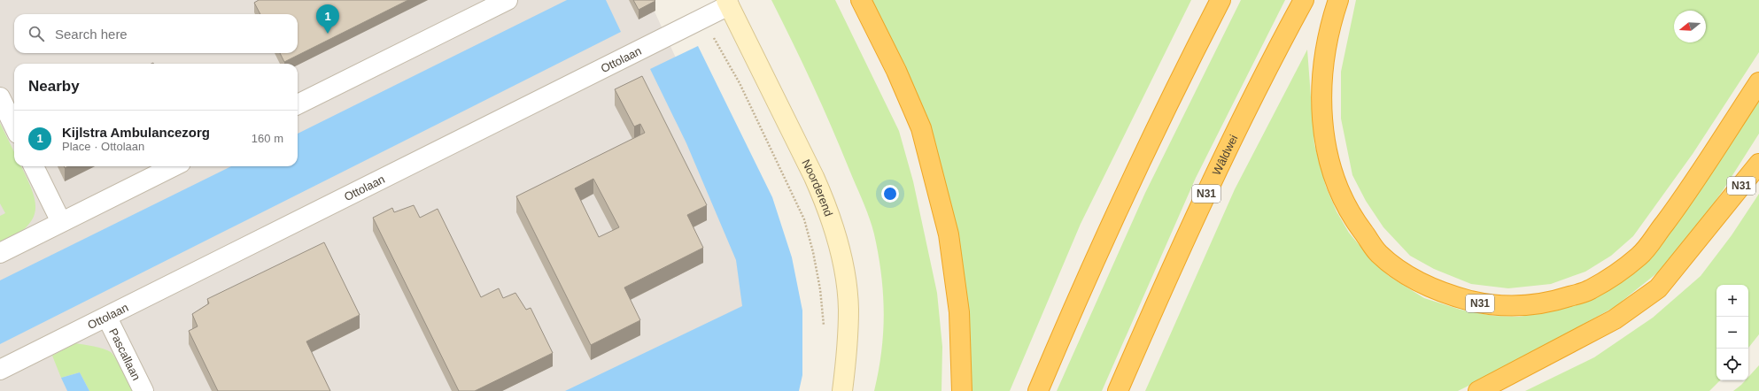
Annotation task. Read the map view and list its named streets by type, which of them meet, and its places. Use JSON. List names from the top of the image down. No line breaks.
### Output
{"streets":{"highway":["Wâldwei","N31"],"street":["Ottolaan","Noorderend","Pascallaan"]},"crossings":[["Ottolaan","Noorderend"],["Ottolaan","Pascallaan"]],"north":"left","page":{"pins":"1","search":"Search here","heading":"Nearby","list":[{"mark":"1","name":"Kijlstra Ambulancezorg","note":"Place · Ottolaan","value":"160 m"}],"map_buttons":["+","−"]}}
